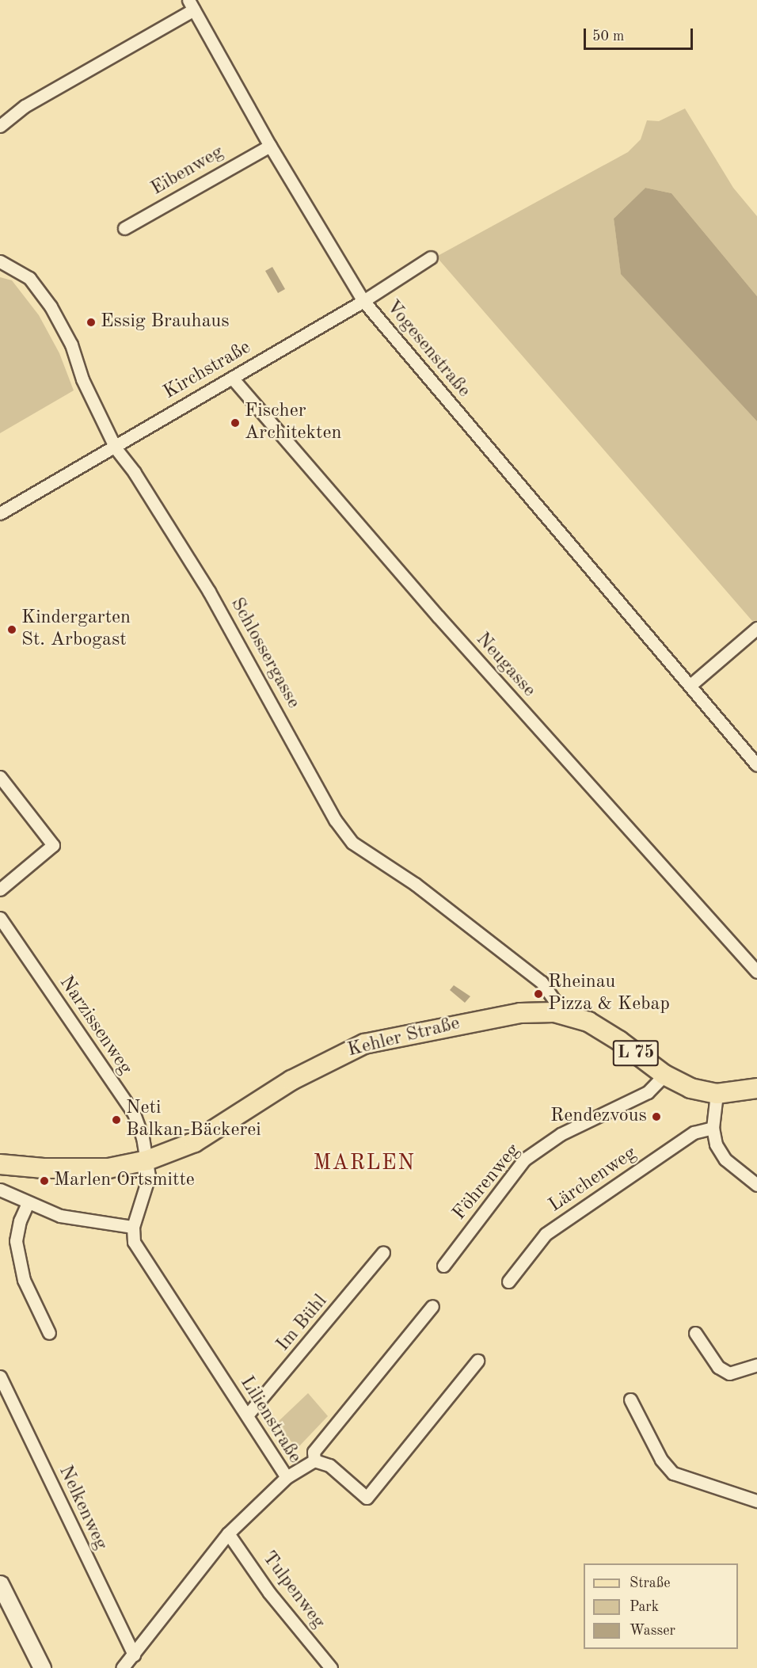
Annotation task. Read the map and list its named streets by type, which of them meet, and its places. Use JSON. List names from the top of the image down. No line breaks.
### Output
{"streets":{"main road":["Kehler Straße","L 75"],"street":["Eibenweg","Vogesenstraße","Kirchstraße","Schlossergasse","Neugasse","Narzissenweg","Lärchenweg","Föhrenweg","Im Bühl","Lilienstraße","Nelkenweg","Tulpenweg"]},"crossings":[["Eibenweg","Vogesenstraße"],["Vogesenstraße","Kirchstraße"],["Kirchstraße","Schlossergasse"],["Kirchstraße","Neugasse"],["Schlossergasse","Kehler Straße"],["Narzissenweg","Kehler Straße"],["Narzissenweg","Lilienstraße"],["Kehler Straße","Föhrenweg"],["Kehler Straße","Lilienstraße"],["Im Bühl","Lilienstraße"],["Lilienstraße","Nelkenweg"],["Lilienstraße","Tulpenweg"]],"districts":["MARLEN"],"places":["Essig Brauhaus","Fischer Architekten","Kindergarten St. Arbogast","Rheinau Pizza & Kebap","Rendezvous","Neti Balkan-Bäckerei","Marlen Ortsmitte"],"legend":["Straße","Park","Wasser"],"scale_bar":"50 m"}
